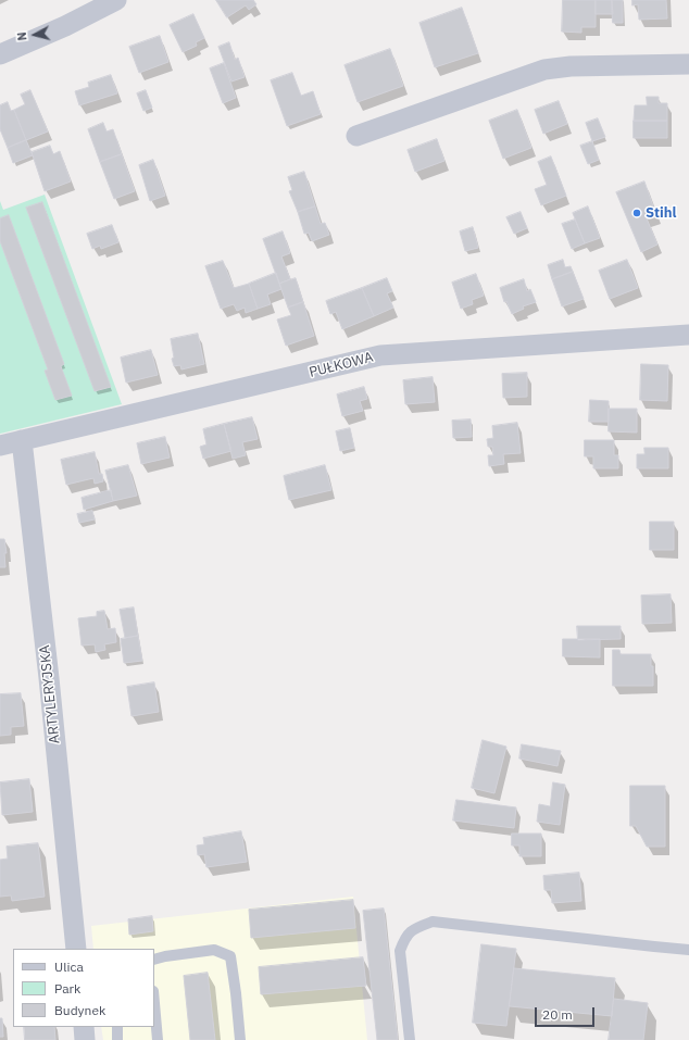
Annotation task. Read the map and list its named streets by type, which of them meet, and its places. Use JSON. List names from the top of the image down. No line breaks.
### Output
{"streets":{"street":["PUŁKOWA","ARTYLERYJSKA"]},"crossings":[["PUŁKOWA","ARTYLERYJSKA"]],"places":["Stihl"],"legend":["Ulica","Park","Budynek"],"scale_bar":"20 m","north":"left"}
